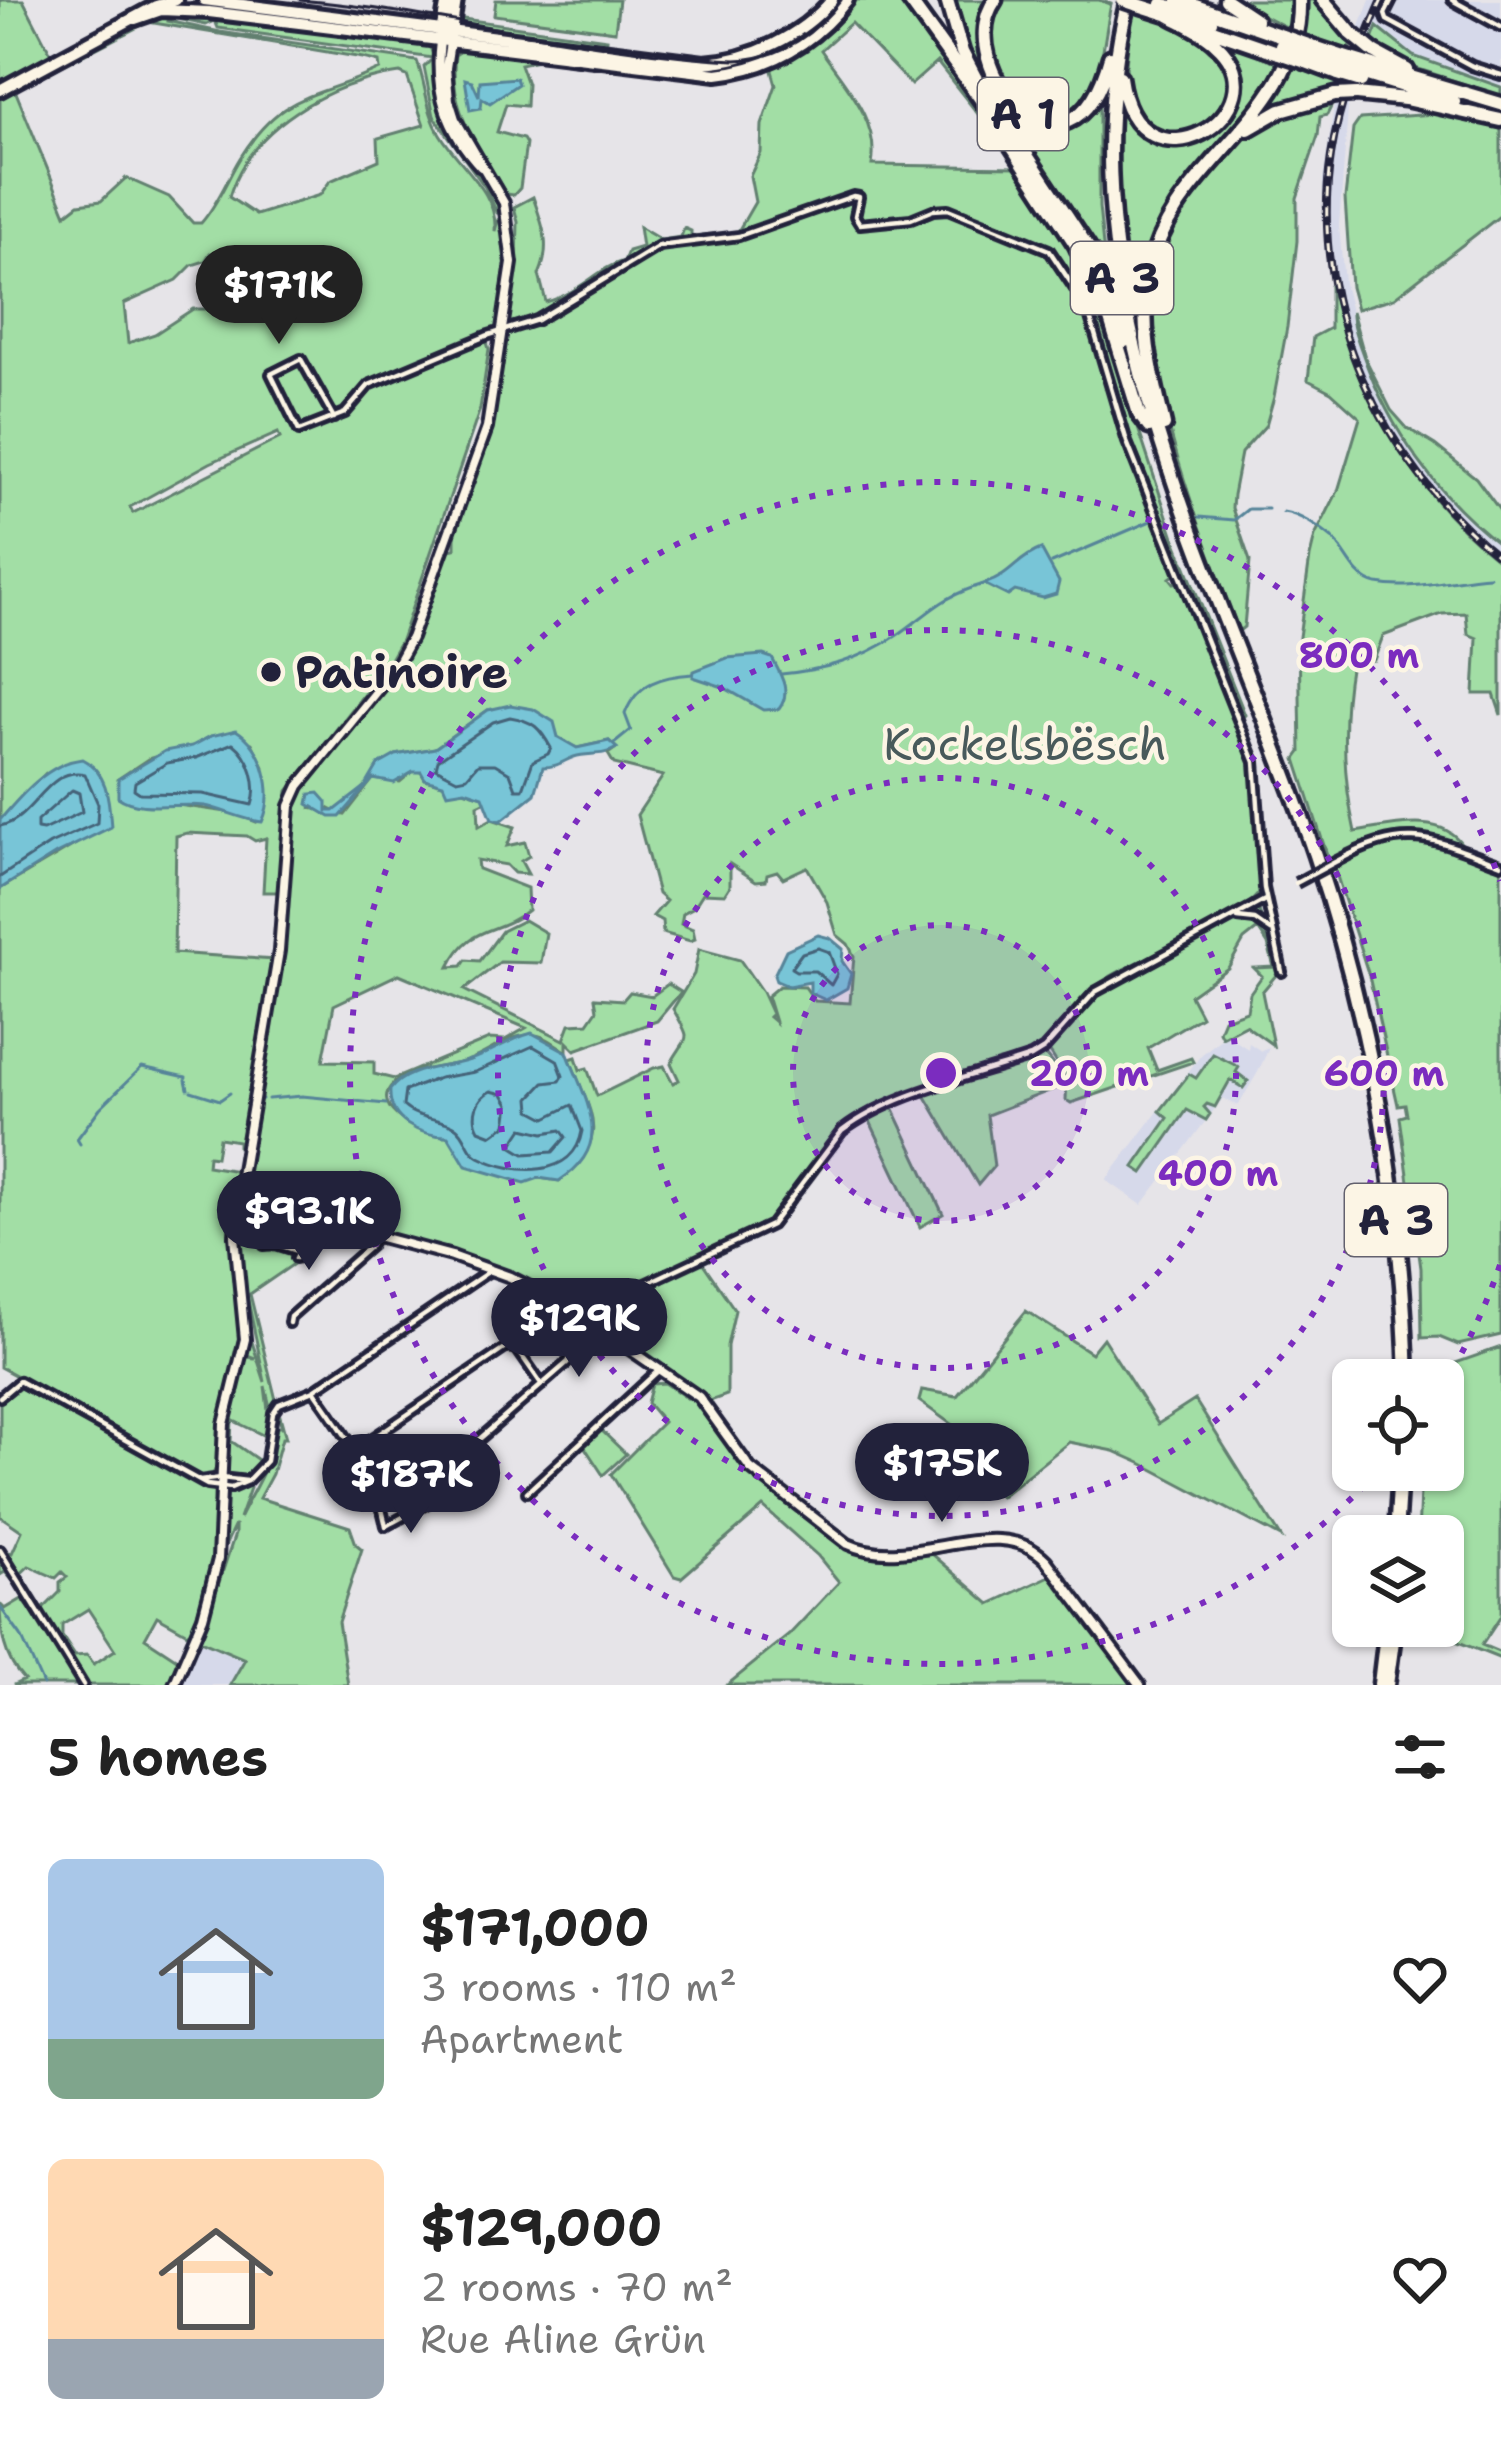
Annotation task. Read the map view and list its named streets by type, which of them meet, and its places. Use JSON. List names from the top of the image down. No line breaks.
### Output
{"streets":{"highway":["A 1","A 3"]},"crossings":[["A 1","A 3"]],"parks":["Kockelsbësch"],"places":["Patinoire"],"page":{"price":["$171K","$93.1K","$129K","$175K","$187K"],"heading":"5 homes","list":[{"name":"$171,000","note":"3 rooms · 110 m² · Apartment"},{"name":"$129,000","note":"2 rooms · 70 m² · Rue Aline Grün"}]},"rings":["800 m","200 m","600 m","400 m"]}
